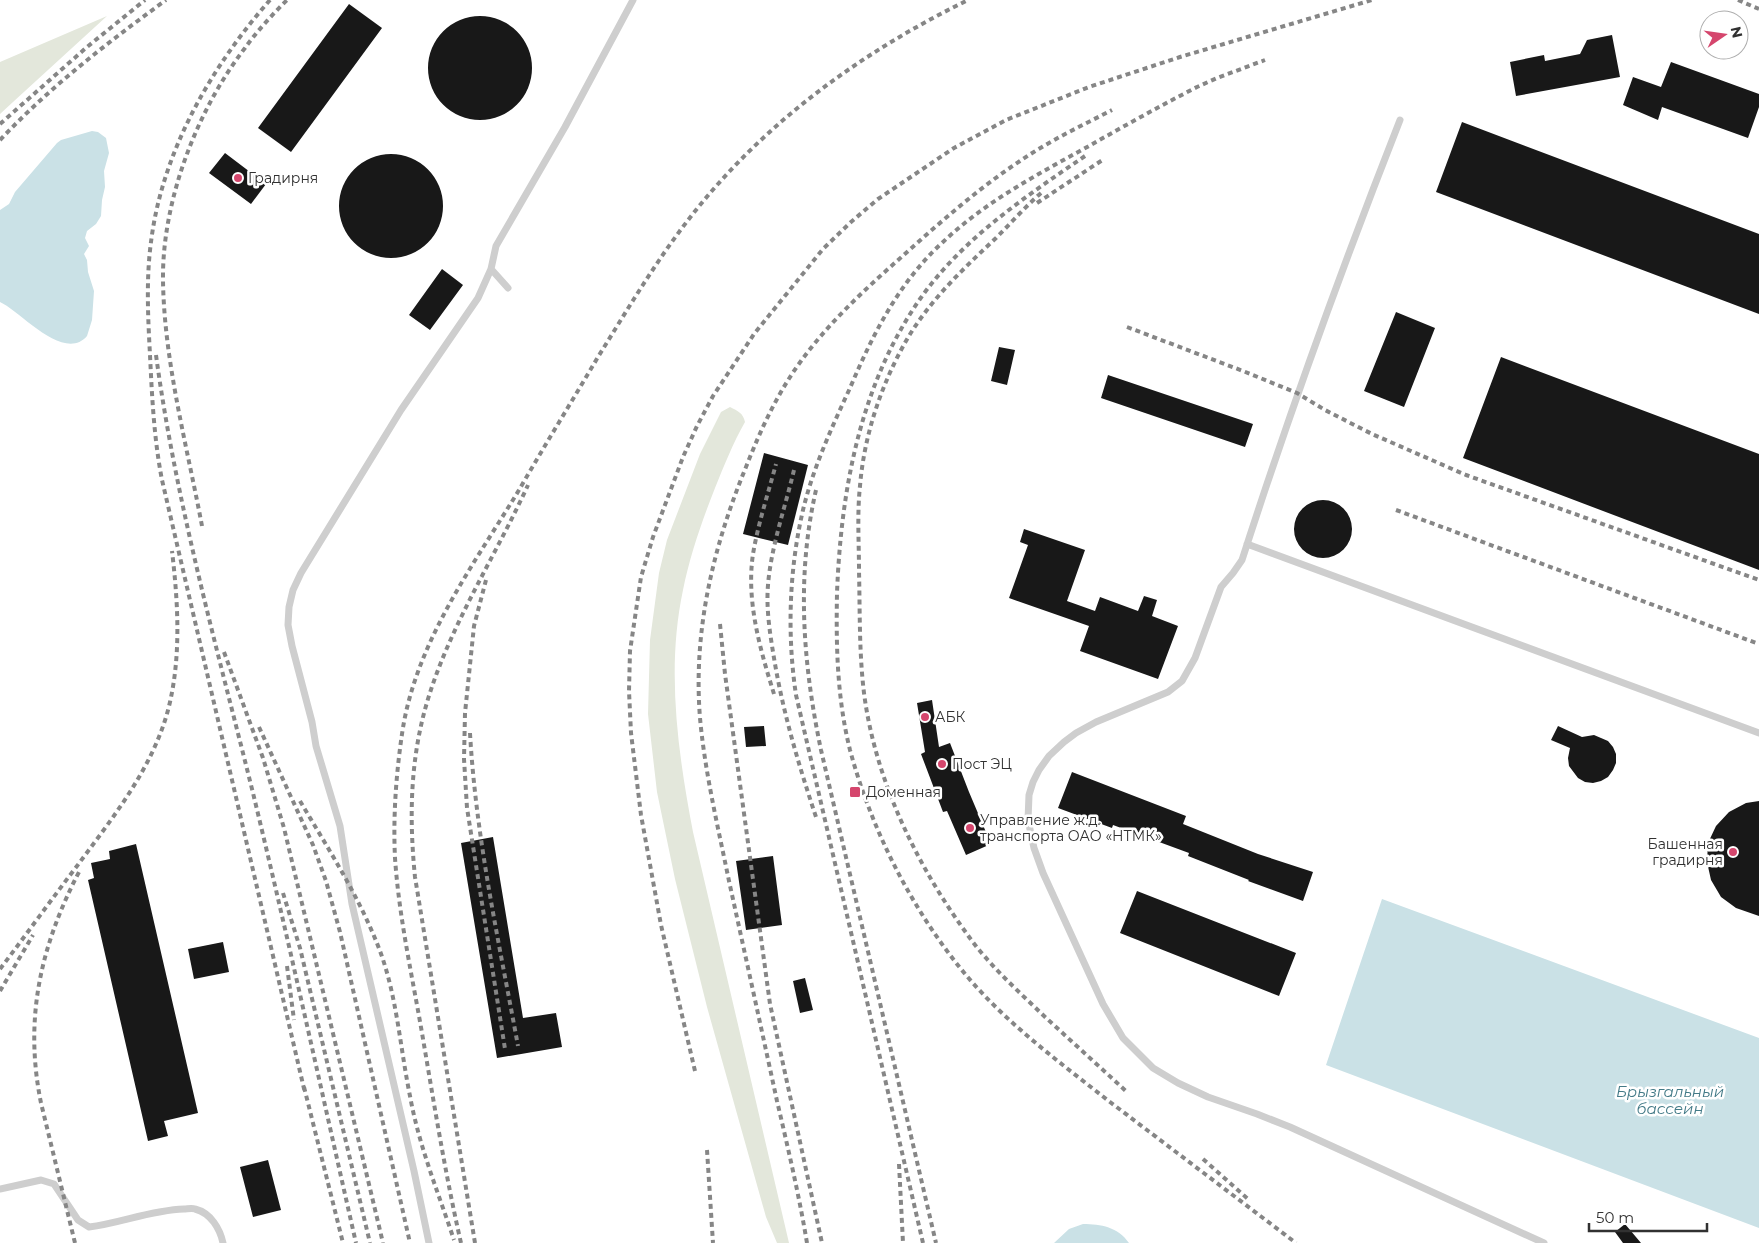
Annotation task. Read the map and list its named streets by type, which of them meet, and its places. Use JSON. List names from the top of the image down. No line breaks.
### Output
{"water":["Брызгальный бассейн"],"places":{"other":["Градирня","АБК","Пост ЭЦ","Управление ж.д. транспорта ОАО «НТМК»","Башенная градирня"],"transit":["Доменная"]},"scale_bar":"50 m","north":"right"}
